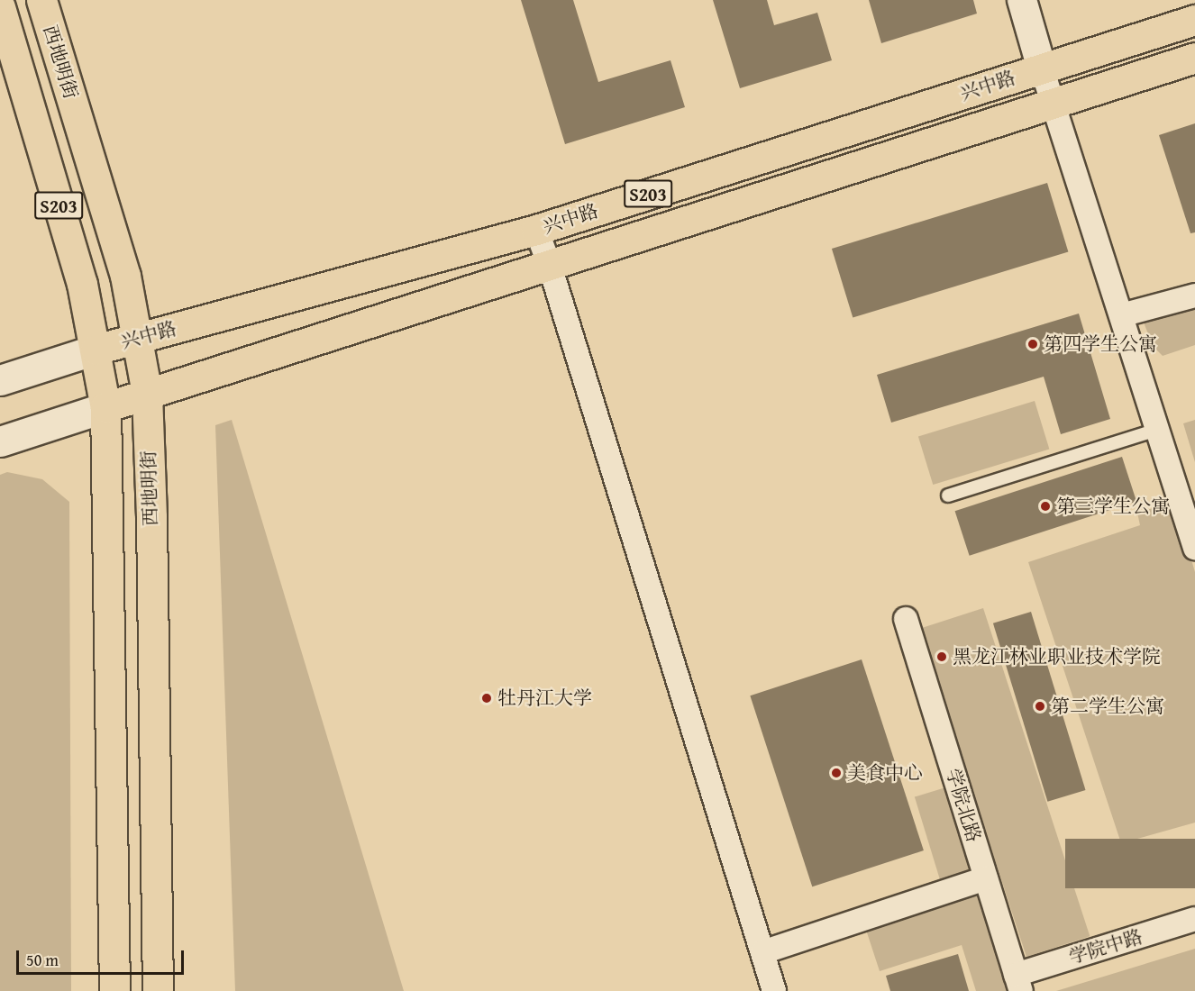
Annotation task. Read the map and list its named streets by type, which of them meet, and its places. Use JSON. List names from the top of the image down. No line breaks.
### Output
{"streets":{"main road":["西地明街","兴中路","S203"],"street":["学院北路","学院中路"]},"crossings":[["西地明街","兴中路"],["兴中路","S203"],["学院北路","学院中路"]],"places":["第四学生公寓","第三学生公寓","黑龙江林业职业技术学院","牡丹江大学","第二学生公寓","美食中心"],"scale_bar":"50 m"}
